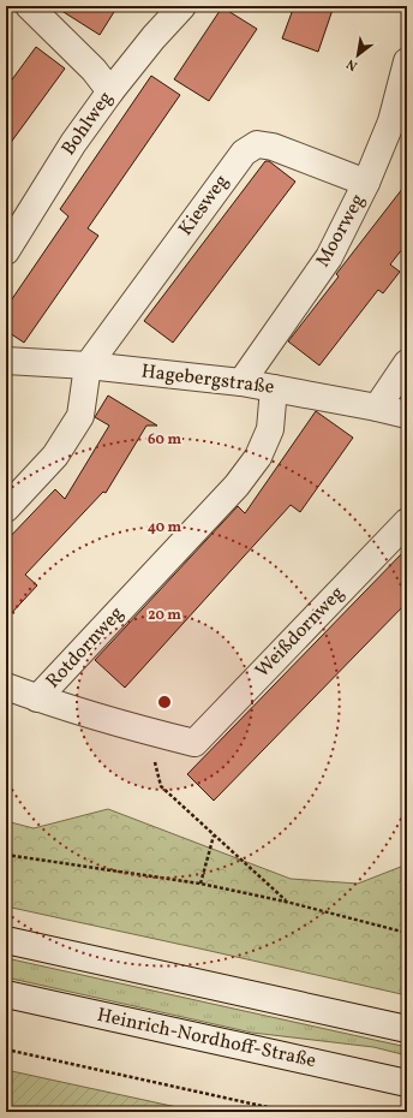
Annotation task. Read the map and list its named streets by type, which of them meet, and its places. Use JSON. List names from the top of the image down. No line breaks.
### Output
{"streets":{"street":["Bohlweg","Kiesweg","Moorweg","Hagebergstraße","Weißdornweg","Rotdornweg","Heinrich-Nordhoff-Straße"]},"crossings":[["Kiesweg","Moorweg"],["Kiesweg","Hagebergstraße"],["Moorweg","Hagebergstraße"],["Hagebergstraße","Rotdornweg"]],"north":"bottom left","rings":["60 m","40 m","20 m"]}
